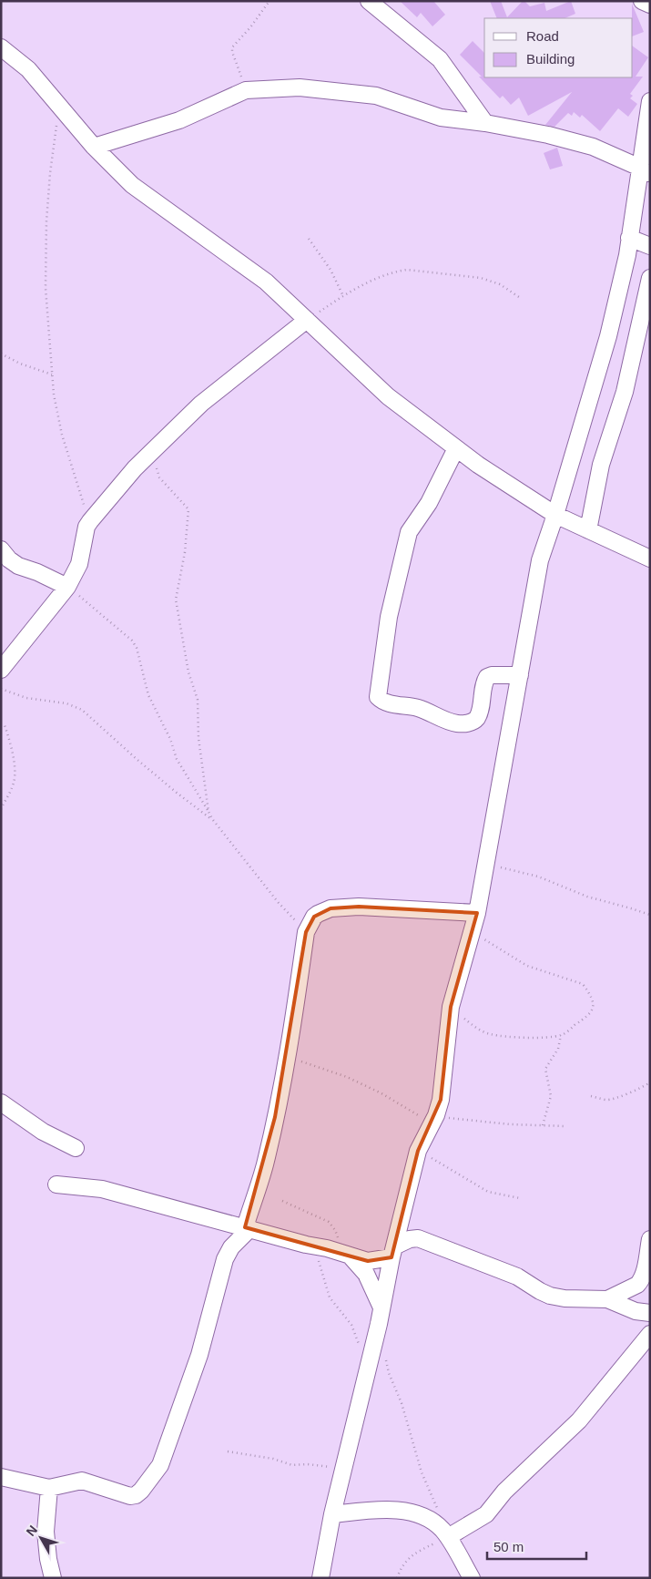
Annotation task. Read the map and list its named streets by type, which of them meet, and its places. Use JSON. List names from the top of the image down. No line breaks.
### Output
{"legend":["Road","Building"],"scale_bar":"50 m","north":"top left"}
